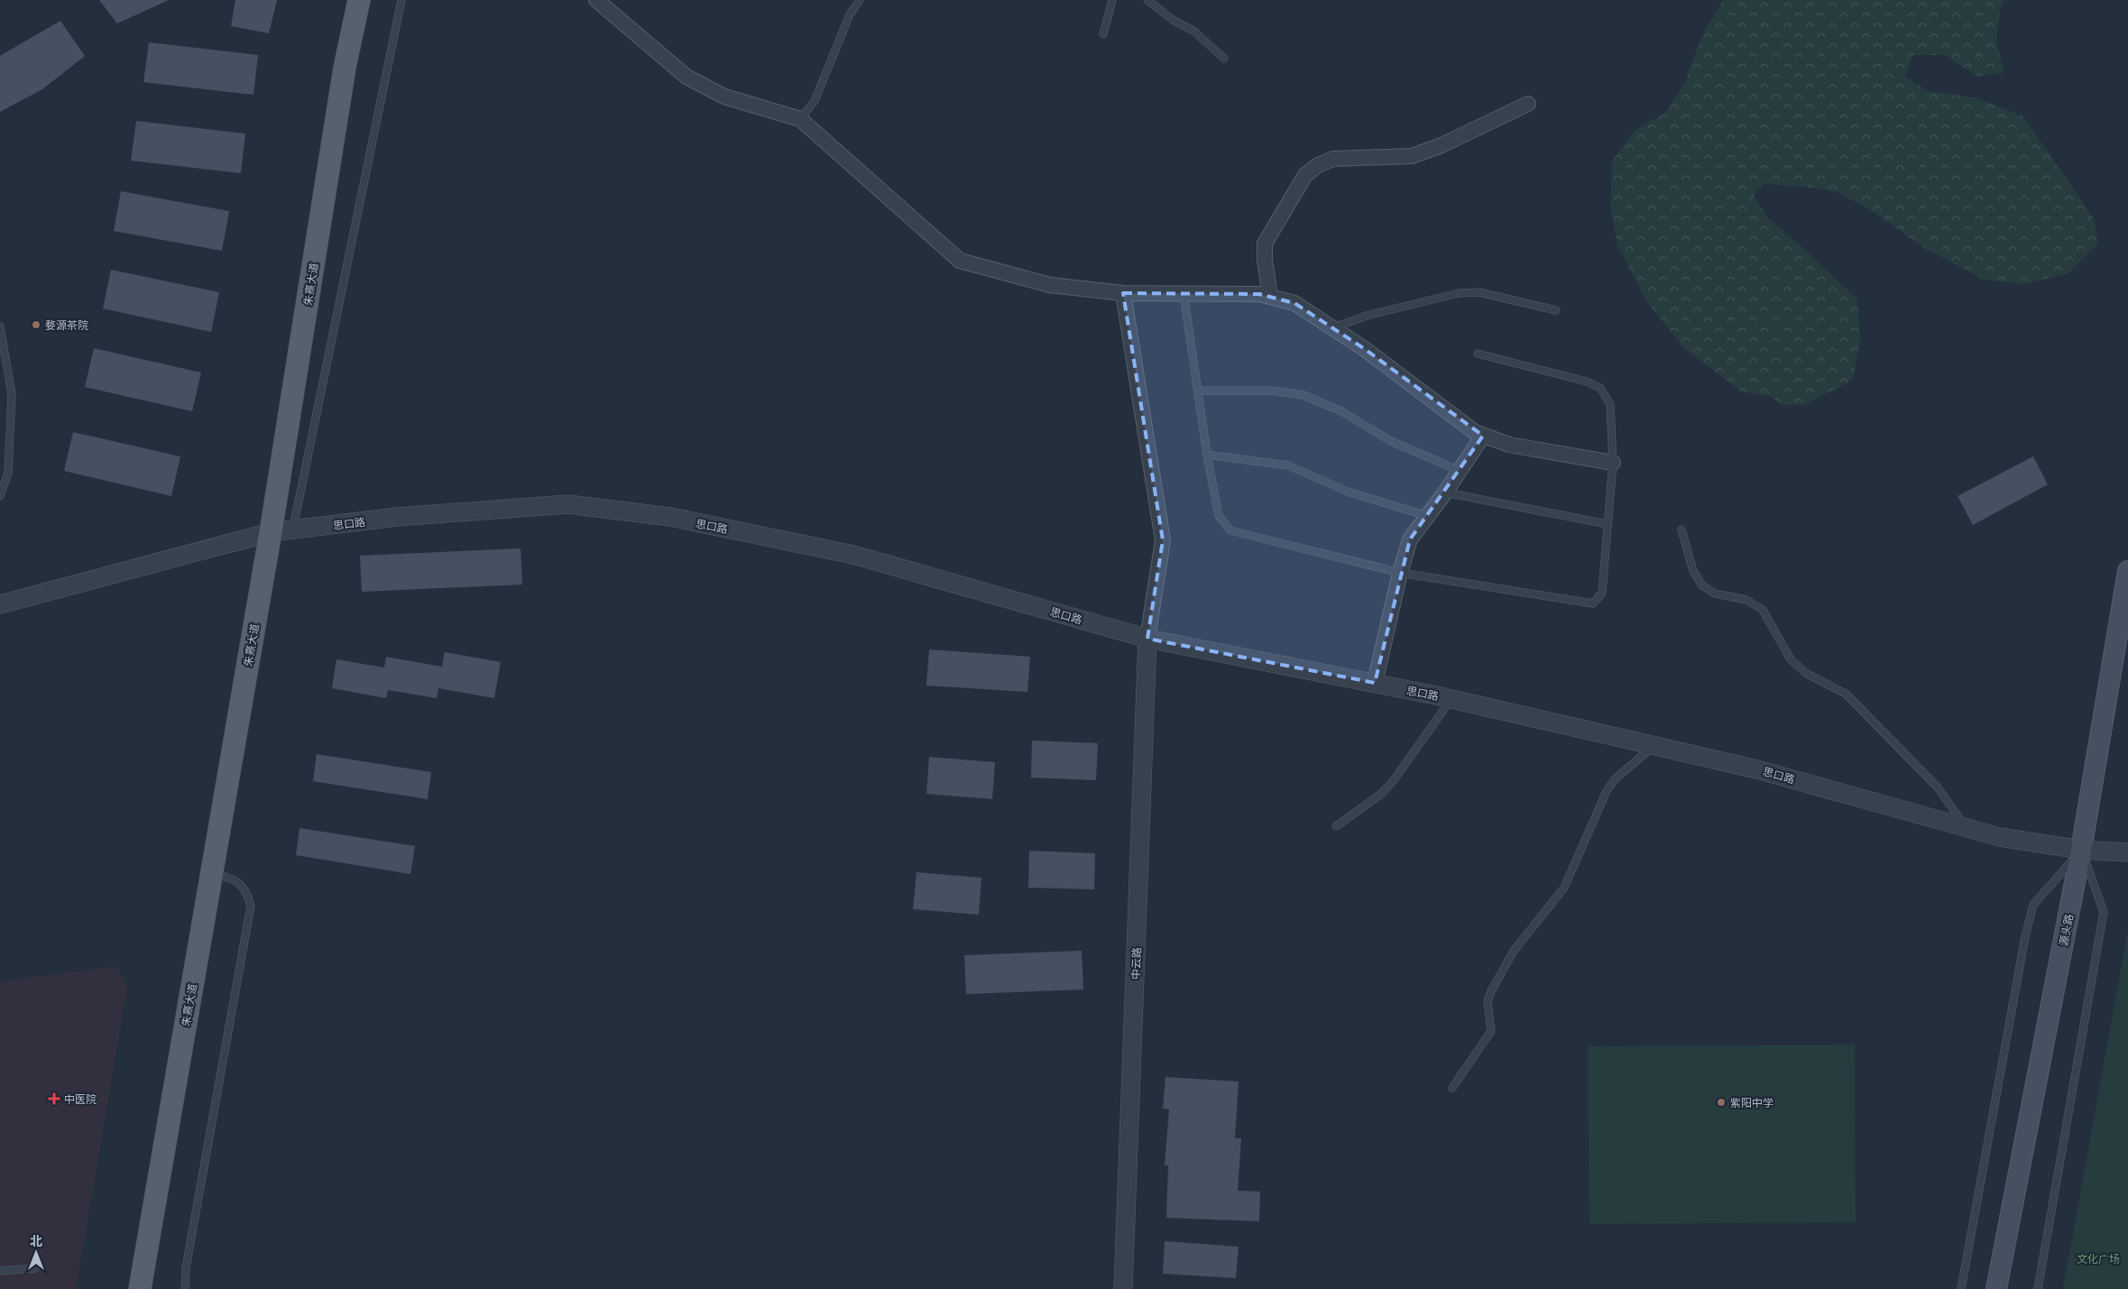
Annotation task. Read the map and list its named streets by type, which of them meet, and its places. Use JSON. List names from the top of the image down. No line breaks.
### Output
{"streets":{"main road":["朱熹大道","源头路"],"street":["思口路","中云路"]},"crossings":[["朱熹大道","思口路"],["思口路","源头路"],["思口路","中云路"]],"parks":["文化广场"],"places":{"other":["婺源茶院","紫阳中学"],"health":["中医院"]},"north":"top"}
